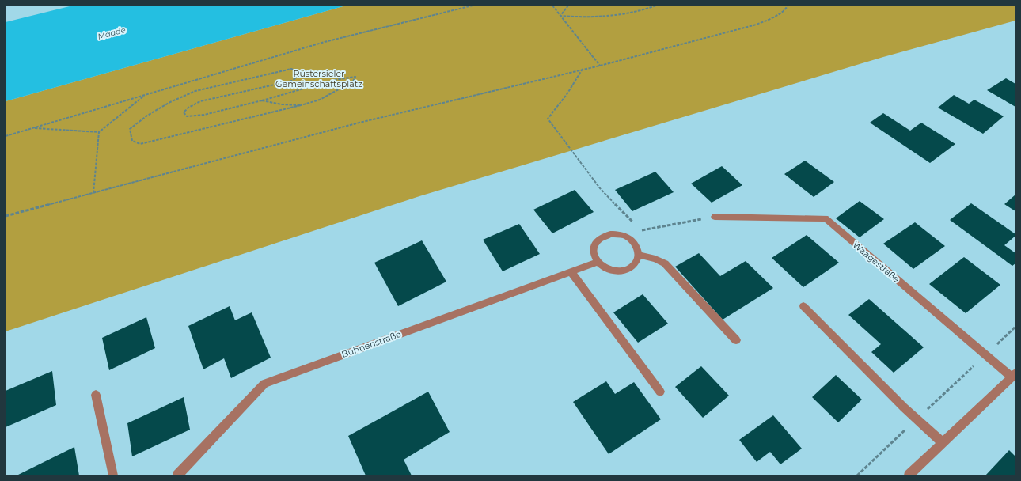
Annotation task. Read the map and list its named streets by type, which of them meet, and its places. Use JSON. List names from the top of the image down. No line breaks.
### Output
{"streets":{"street":["Waagestraße","Buhnenstraße"]},"water":["Maade"],"parks":["Rüstersieler Gemeinschaftsplatz"]}
